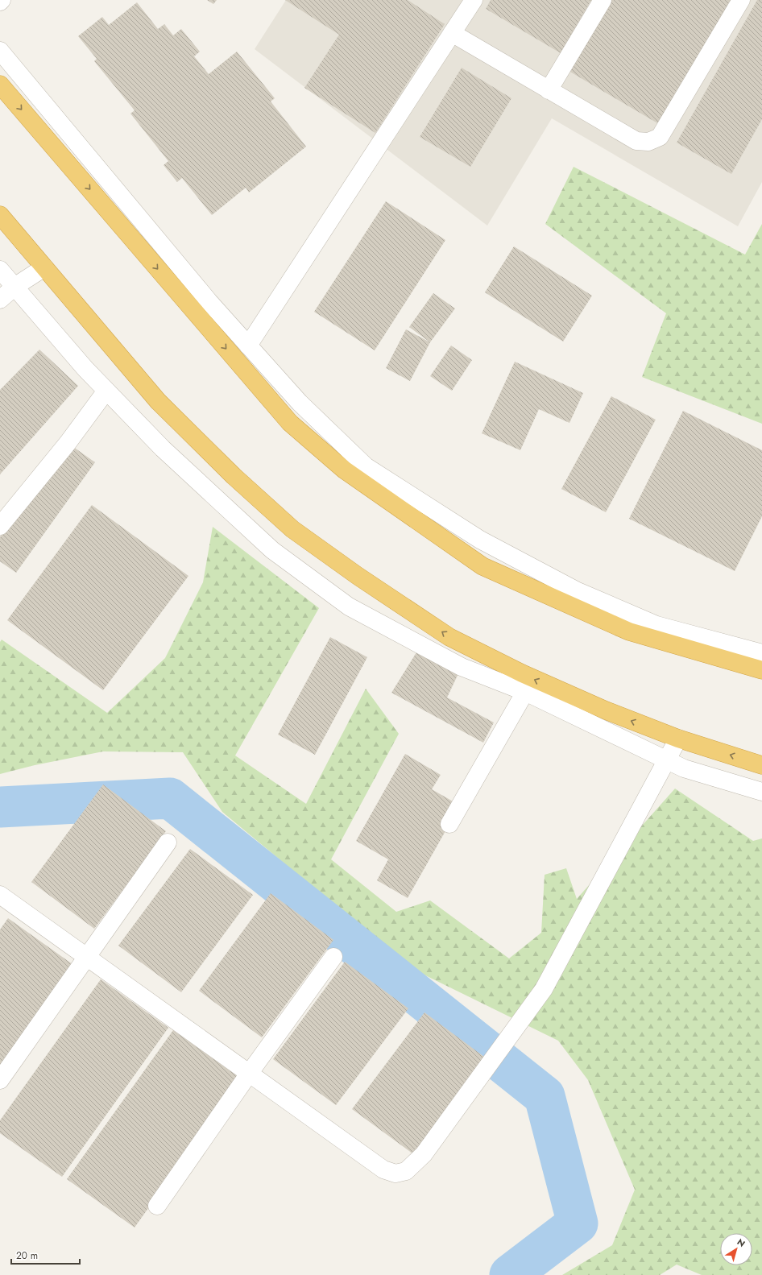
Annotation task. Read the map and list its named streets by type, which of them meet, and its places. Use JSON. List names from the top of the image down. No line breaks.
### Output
{"scale_bar":"20 m","north":"top right"}
